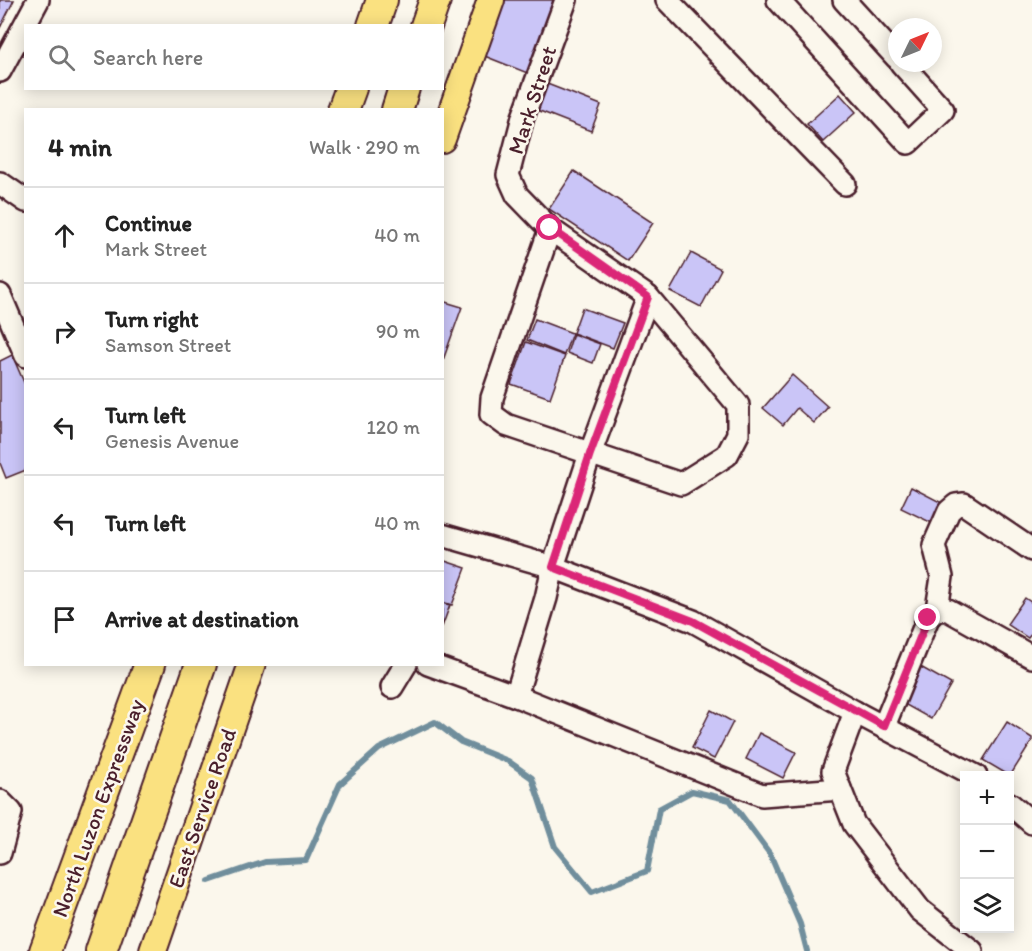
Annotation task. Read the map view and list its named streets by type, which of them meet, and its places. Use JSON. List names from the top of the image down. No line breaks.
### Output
{"streets":{"highway":["North Luzon Expressway"],"main road":["East Service Road"],"street":["Mark Street"]},"north":"top right","page":{"search":"Search here","heading":["4 min","Walk · 290 m"],"list":[["Continue","Mark Street","40 m"],["Turn right","Samson Street","90 m"],["Turn left","Genesis Avenue","120 m"],["Turn left","40 m"],"Arrive at destination"],"map_buttons":["+","−"]}}
